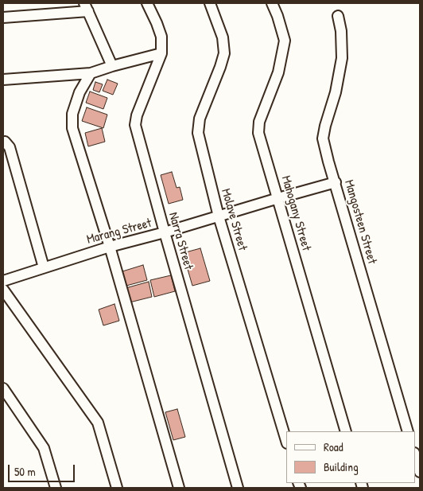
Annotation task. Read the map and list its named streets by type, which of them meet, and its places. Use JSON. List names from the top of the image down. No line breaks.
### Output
{"streets":{"street":["Mahogany Street","Molave Street","Mangosteen Street","Marang Street","Narra Street"]},"crossings":[["Mahogany Street","Marang Street"],["Molave Street","Marang Street"],["Mangosteen Street","Marang Street"],["Marang Street","Narra Street"]],"legend":["Road","Building"],"scale_bar":"50 m"}
